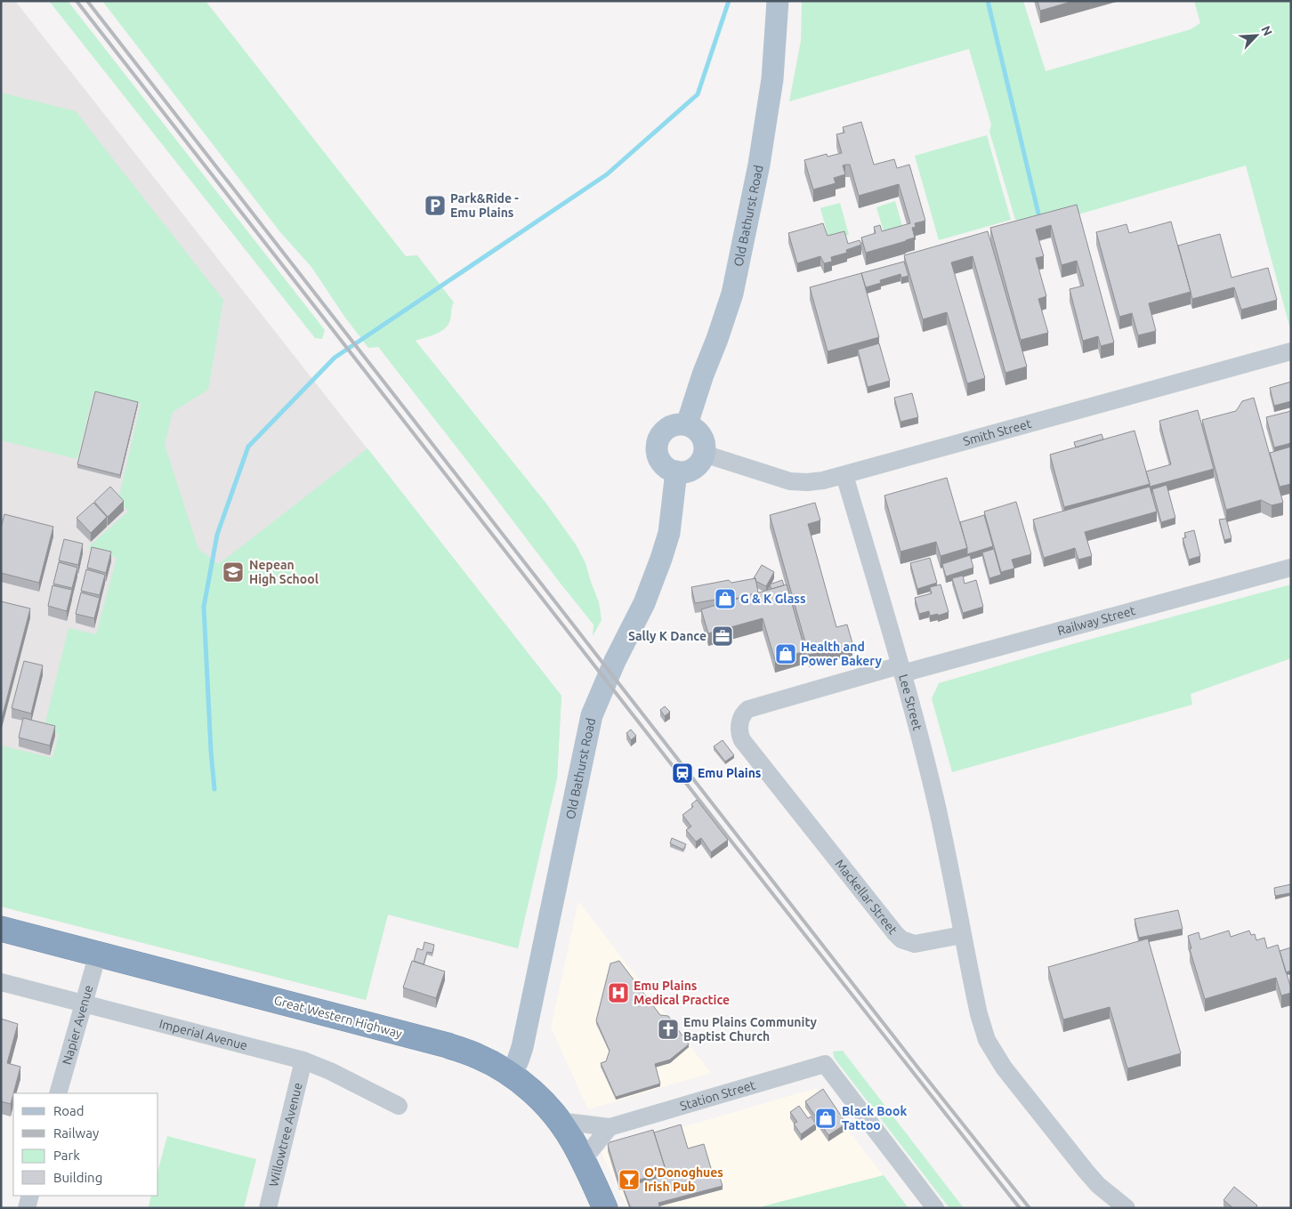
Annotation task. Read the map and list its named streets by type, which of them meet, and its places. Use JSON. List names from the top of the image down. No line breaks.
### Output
{"streets":{"highway":["Great Western Highway"],"main road":["Old Bathurst Road"],"street":["Smith Street","Railway Street","Lee Street","Mackellar Street","Napier Avenue","Imperial Avenue","Station Street","Willowtree Avenue"]},"crossings":[["Old Bathurst Road","Smith Street"],["Old Bathurst Road","Great Western Highway"],["Smith Street","Lee Street"],["Railway Street","Lee Street"],["Railway Street","Mackellar Street"],["Lee Street","Mackellar Street"],["Great Western Highway","Napier Avenue"],["Great Western Highway","Station Street"],["Napier Avenue","Imperial Avenue"],["Imperial Avenue","Willowtree Avenue"]],"places":{"parking":["Park&Ride - Emu Plains"],"school or university":["Nepean High School"],"shop":["G & K Glass","Health and Power Bakery","Black Book Tattoo"],"office":["Sally K Dance"],"station":["Emu Plains"],"hospital":["Emu Plains Medical Practice"],"church":["Emu Plains Community Baptist Church"],"bar":["O'Donoghues Irish Pub"]},"legend":["Road","Railway","Park","Building"],"north":"top right"}
